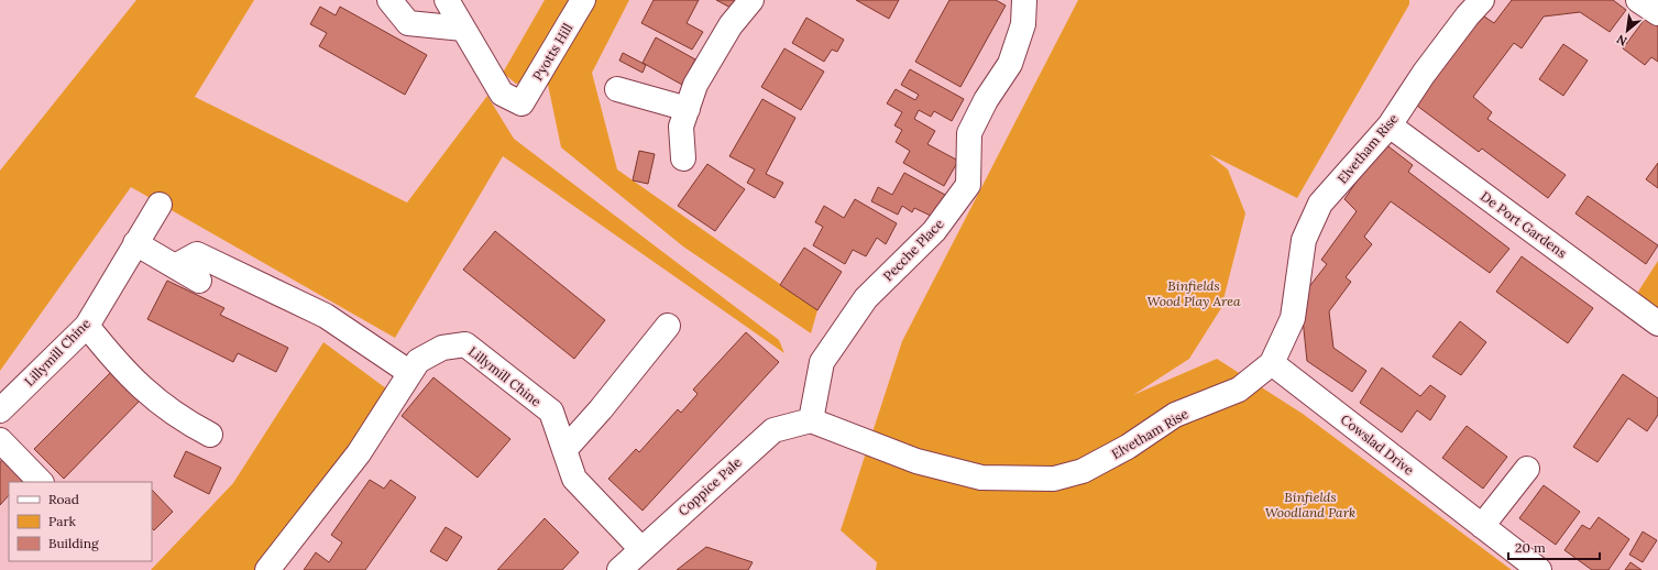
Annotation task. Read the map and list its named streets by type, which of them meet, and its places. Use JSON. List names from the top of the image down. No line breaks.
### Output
{"streets":{"street":["Pyotts Hill","Elvetham Rise","De Port Gardens","Pecche Place","Lillymill Chine","Cowslad Drive","Coppice Pale"]},"crossings":[["Elvetham Rise","De Port Gardens"],["Elvetham Rise","Pecche Place"],["Elvetham Rise","Cowslad Drive"],["Elvetham Rise","Coppice Pale"],["Pecche Place","Coppice Pale"],["Lillymill Chine","Coppice Pale"]],"parks":["Binfields Wood Play Area","Binfields Woodland Park"],"legend":["Road","Park","Building"],"scale_bar":"20 m","north":"bottom left"}
